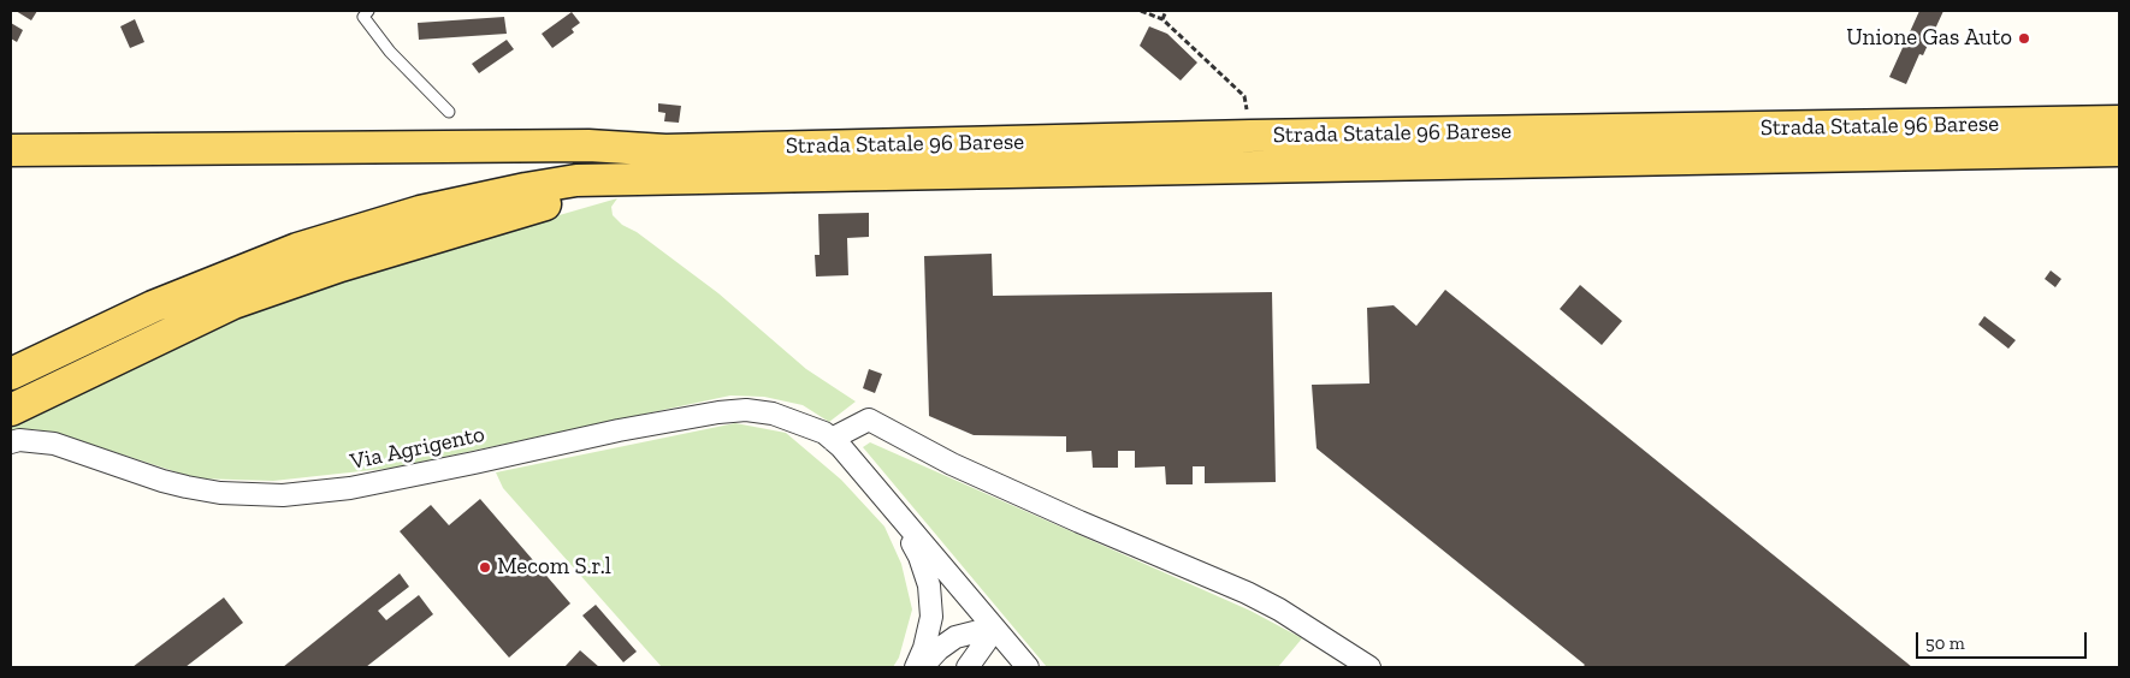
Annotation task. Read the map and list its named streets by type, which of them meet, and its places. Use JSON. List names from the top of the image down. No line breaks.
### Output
{"streets":{"main road":["Strada Statale 96 Barese"],"street":["Via Agrigento"]},"places":["Unione Gas Auto","Mecom S.r.l"],"scale_bar":"50 m"}
